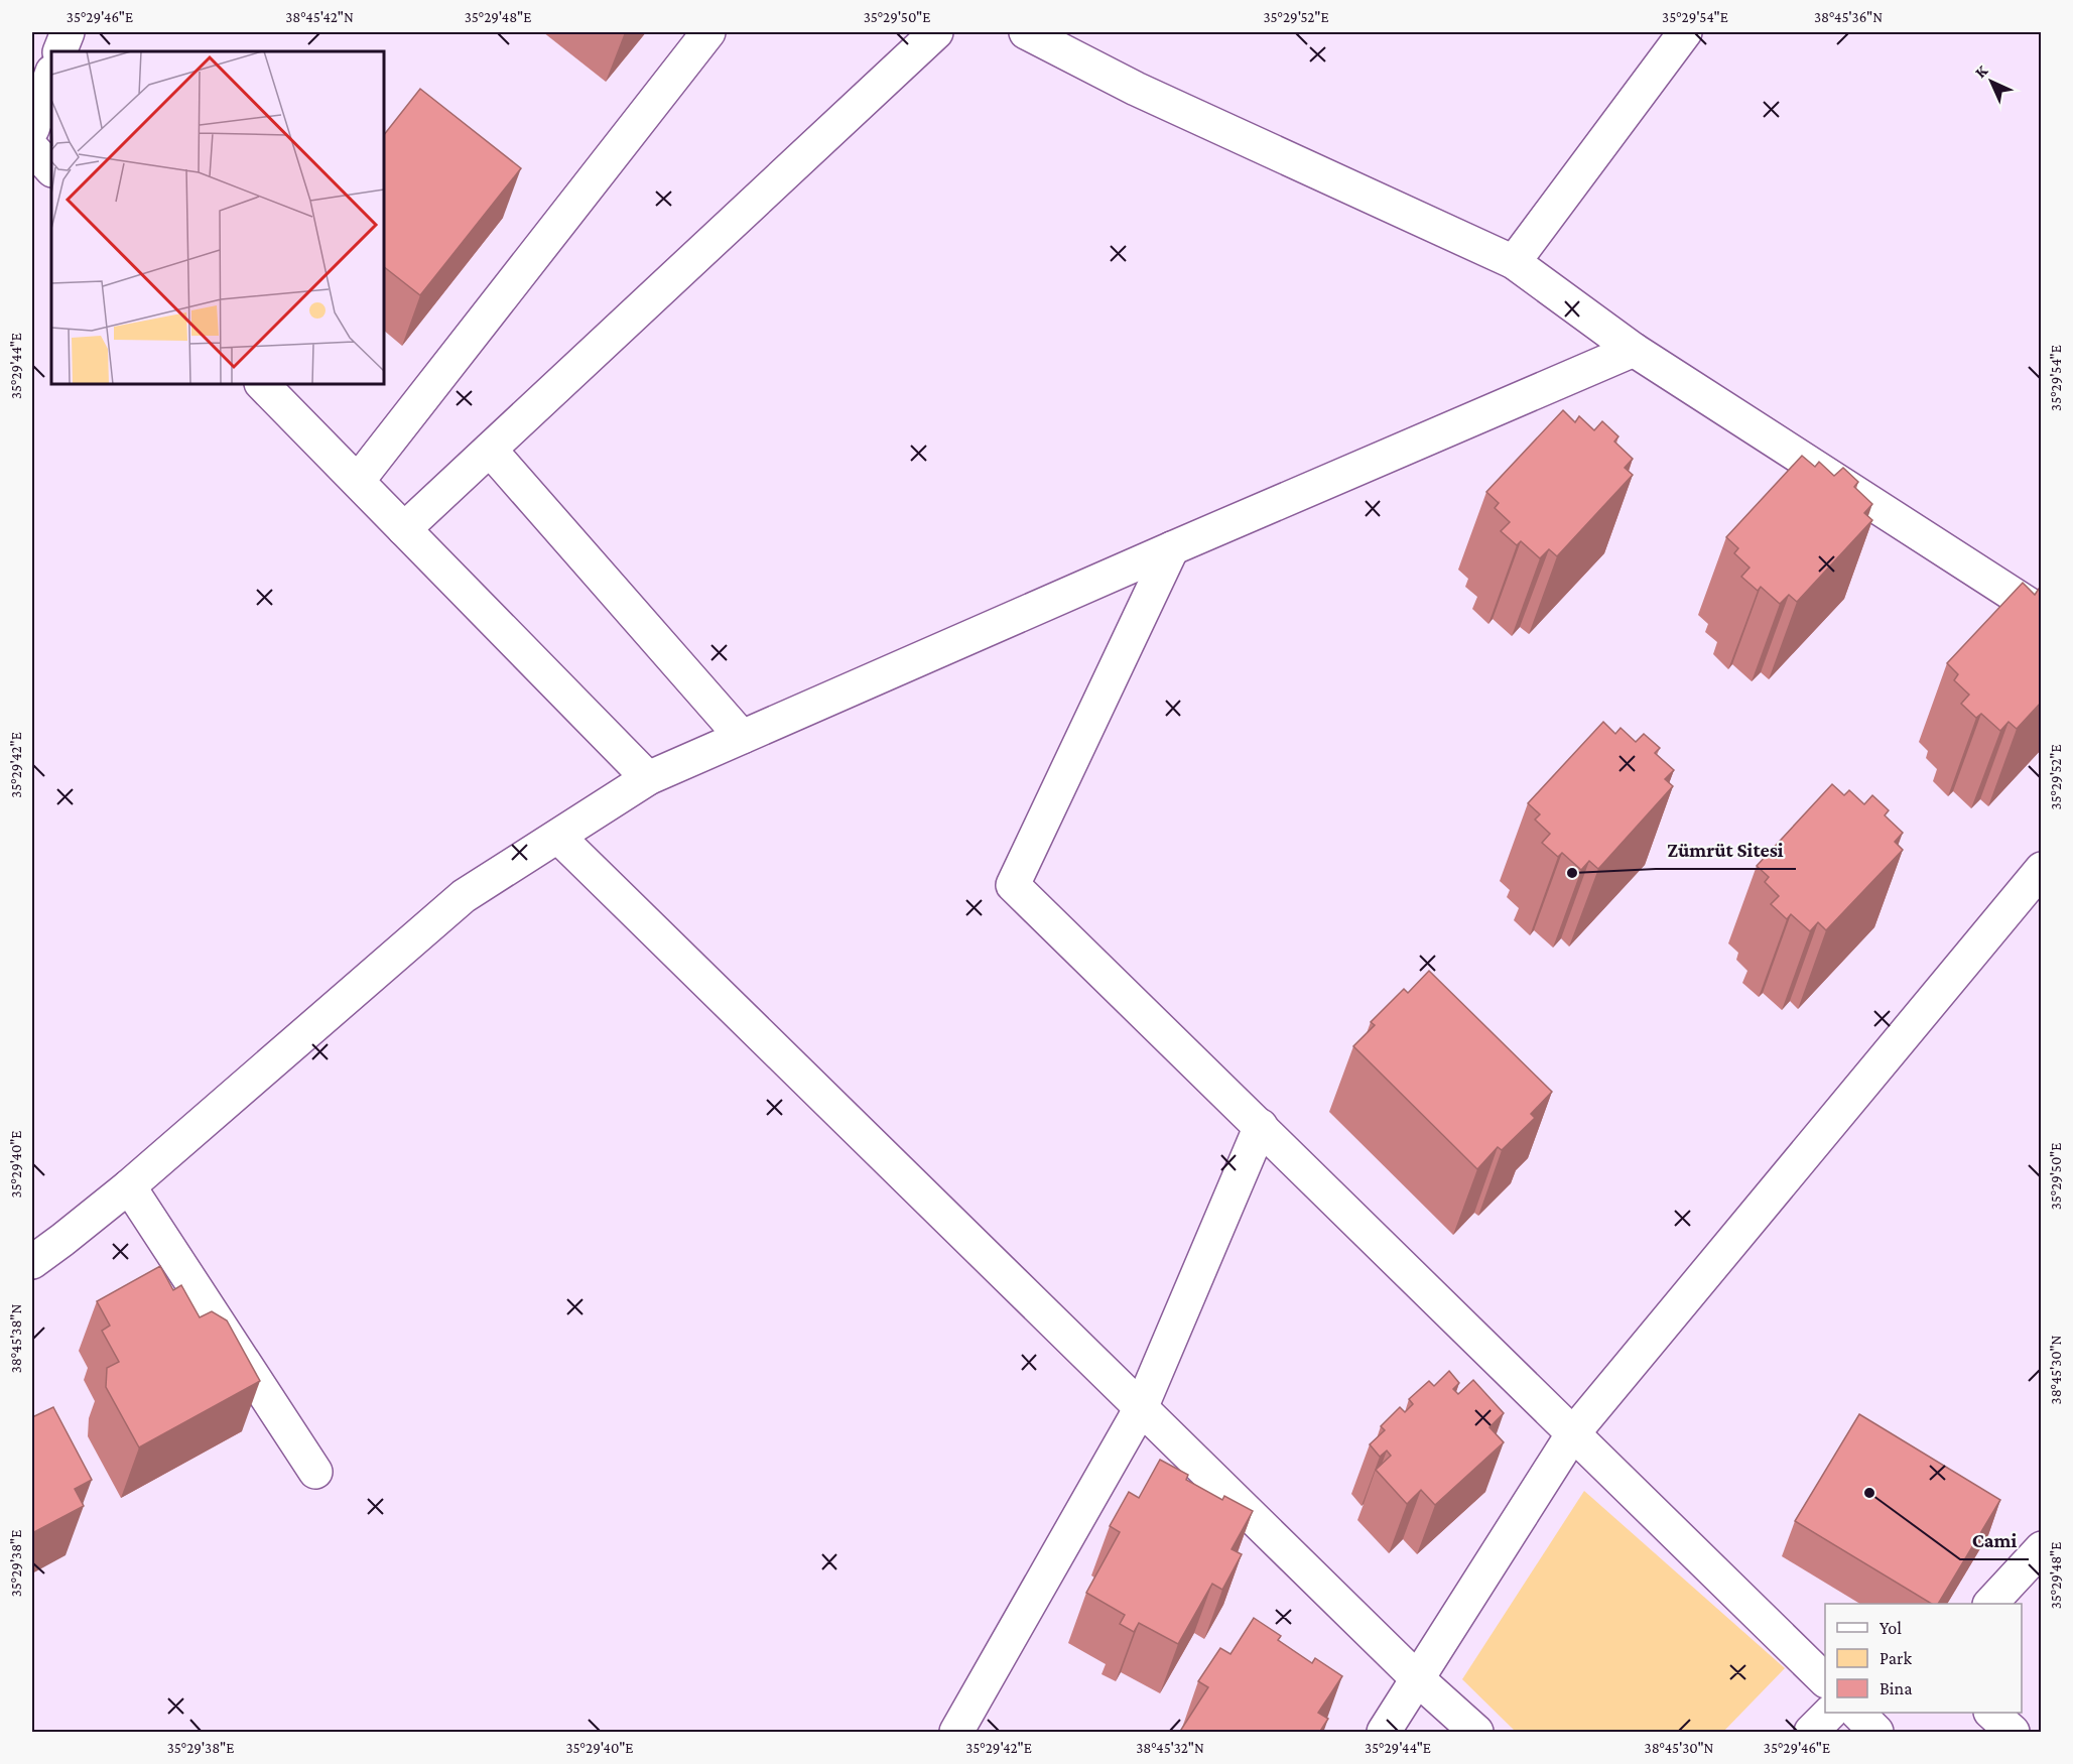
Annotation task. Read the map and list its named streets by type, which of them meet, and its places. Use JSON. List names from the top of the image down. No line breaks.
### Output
{"places":["Zümrüt Sitesi","Cami"],"legend":["Yol","Park","Bina"],"north":"top left","coordinates":["35°29'46\"E","38°45'42\"N","35°29'48\"E","35°29'50\"E","35°29'52\"E","35°29'54\"E","38°45'36\"N","35°29'44\"E","35°29'42\"E","35°29'40\"E","38°45'38\"N","38°45'30\"N","35°29'38\"E","38°45'32\"N"]}
